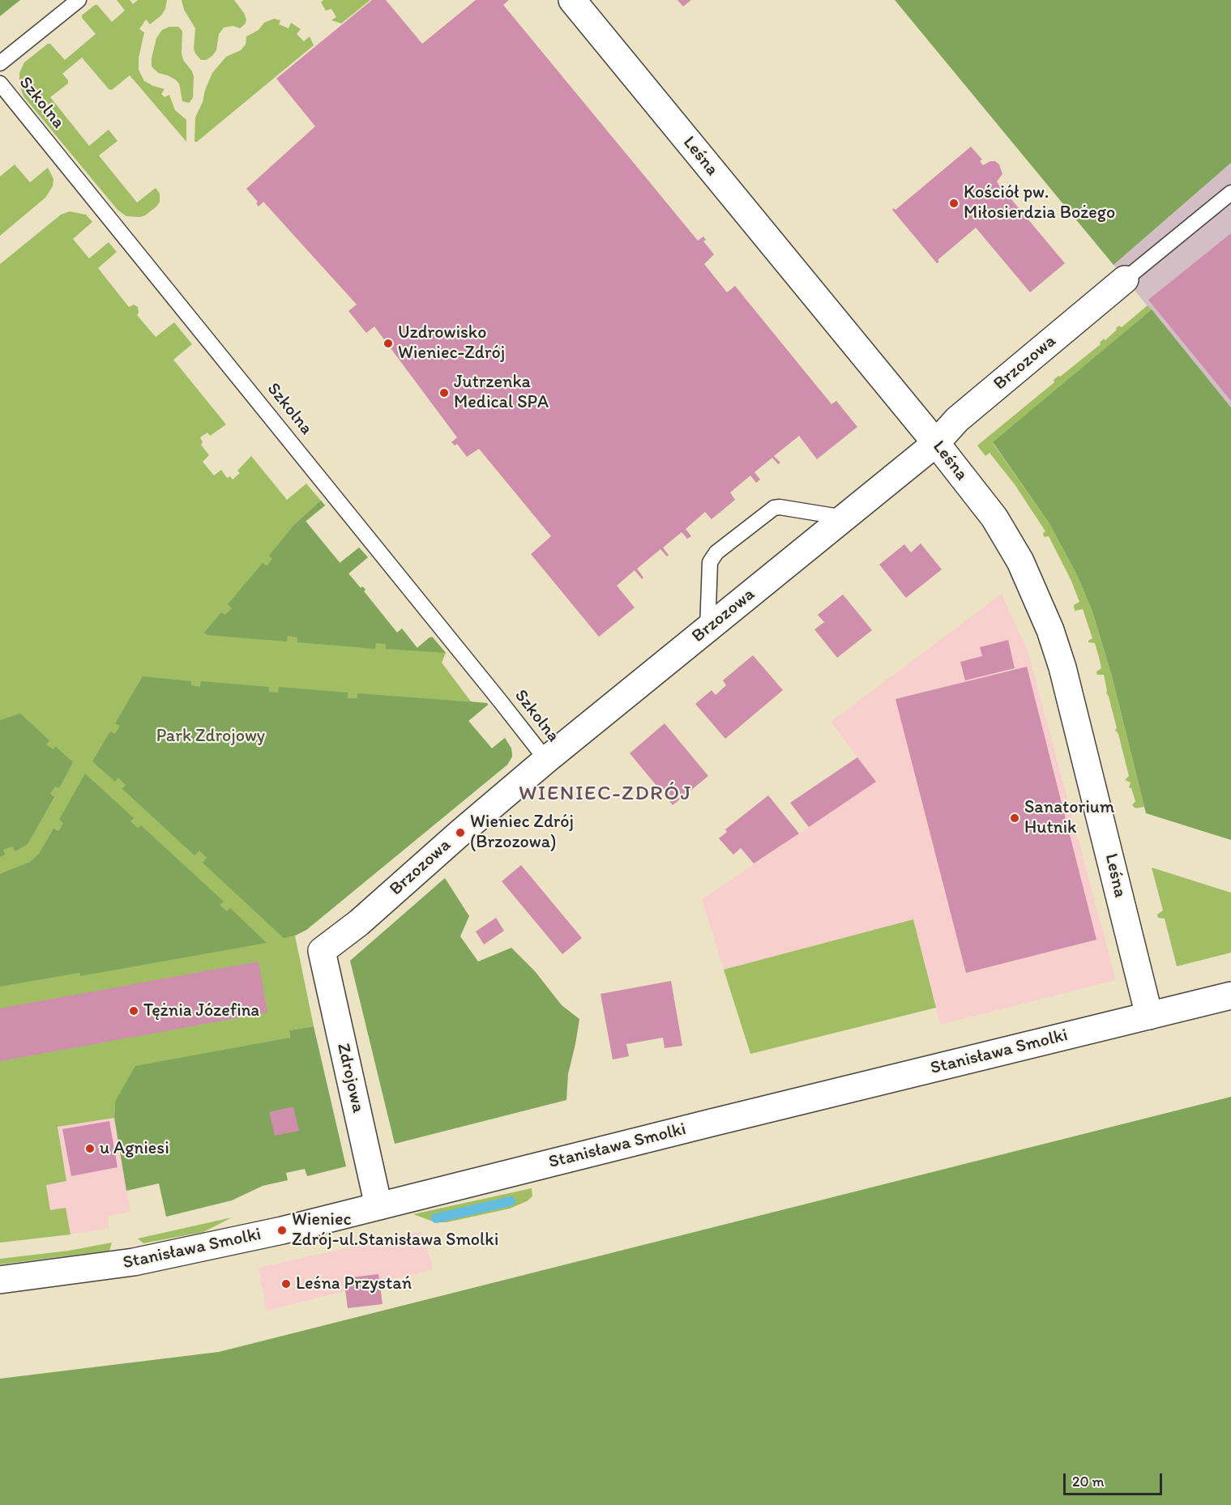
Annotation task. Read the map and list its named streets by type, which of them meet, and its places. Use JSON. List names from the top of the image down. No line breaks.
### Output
{"streets":{"street":["Leśna","Brzozowa","Stanisława Smolki","Zdrojowa"],"lane":["Szkolna"]},"crossings":[["Szkolna","Brzozowa"],["Leśna","Brzozowa"],["Leśna","Stanisława Smolki"],["Brzozowa","Zdrojowa"],["Stanisława Smolki","Zdrojowa"]],"districts":["WIENIEC-ZDRÓJ"],"parks":["Park Zdrojowy"],"places":["Kościół pw. Miłosierdzia Bożego","Uzdrowisko Wieniec-Zdrój","Jutrzenka Medical SPA","Sanatorium Hutnik","Wieniec Zdrój (Brzozowa)","Tężnia Józefina","u Agniesi","Wieniec Zdrój-ul.Stanisława Smolki","Leśna Przystań"],"scale_bar":"20 m"}
